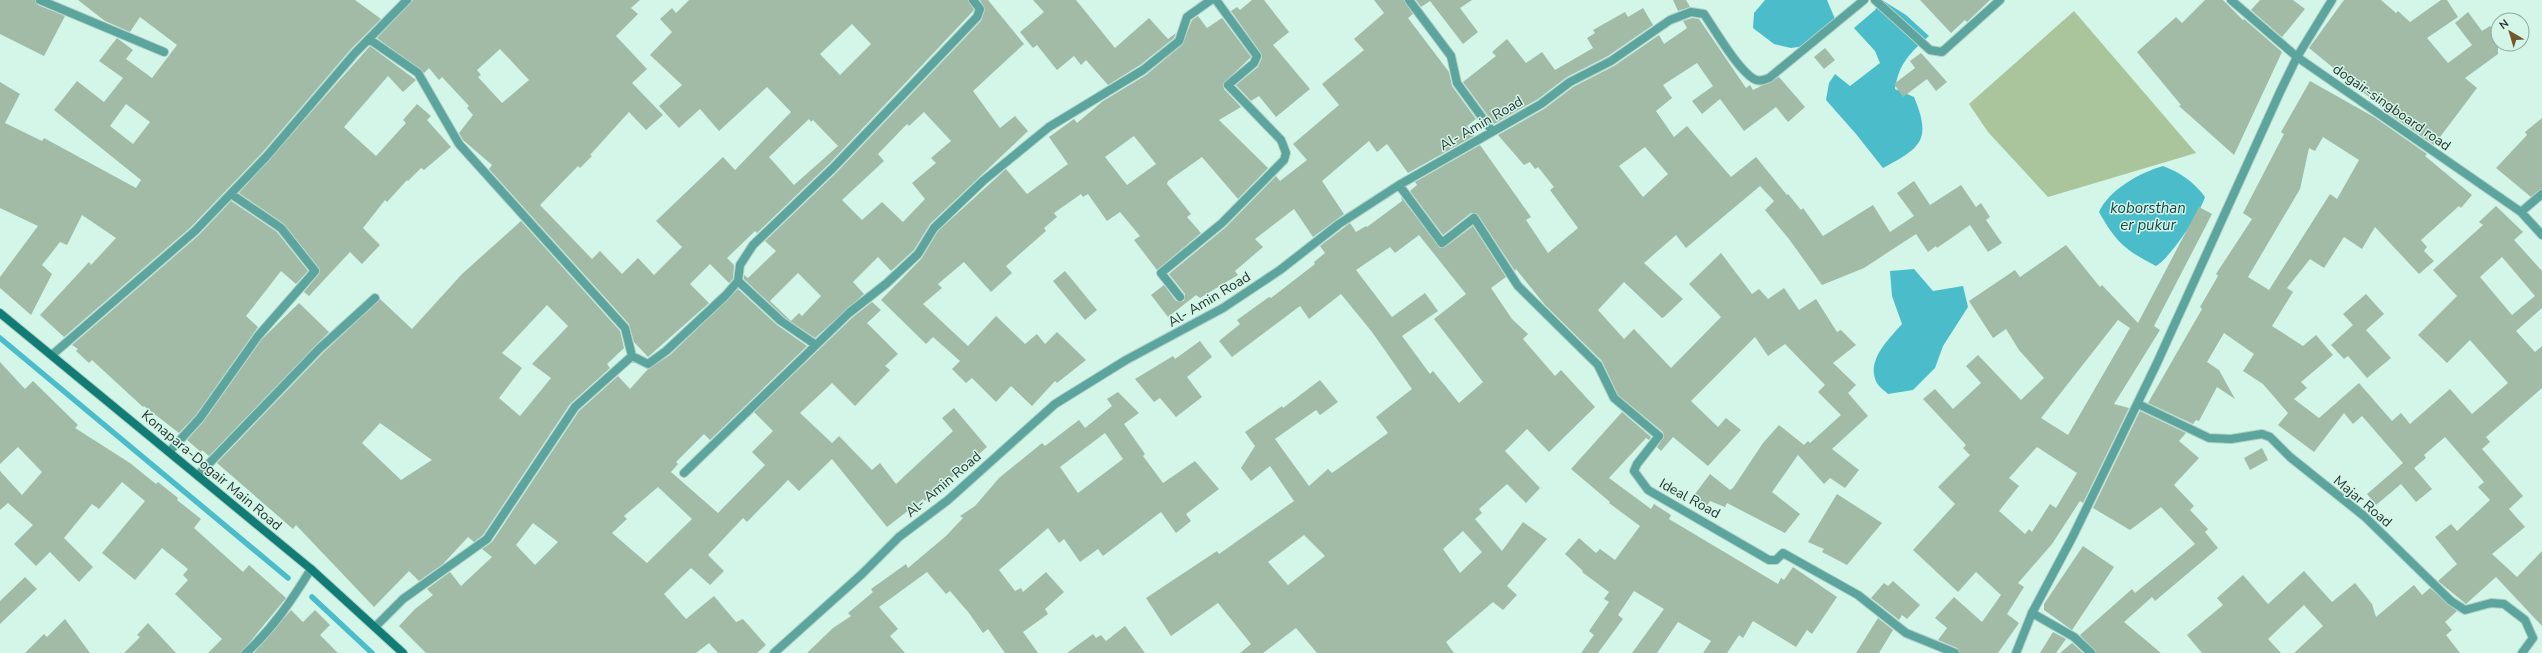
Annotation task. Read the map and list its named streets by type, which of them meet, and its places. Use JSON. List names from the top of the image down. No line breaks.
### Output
{"streets":{"main road":["Konapara-Dogair Main Road"],"street":["dogair-singboard road","Al- Amin Road","Ideal Road","Majar Road"]},"crossings":[["Al- Amin Road","Ideal Road"]],"water":["koborsthan er pukur"],"north":"top left"}
